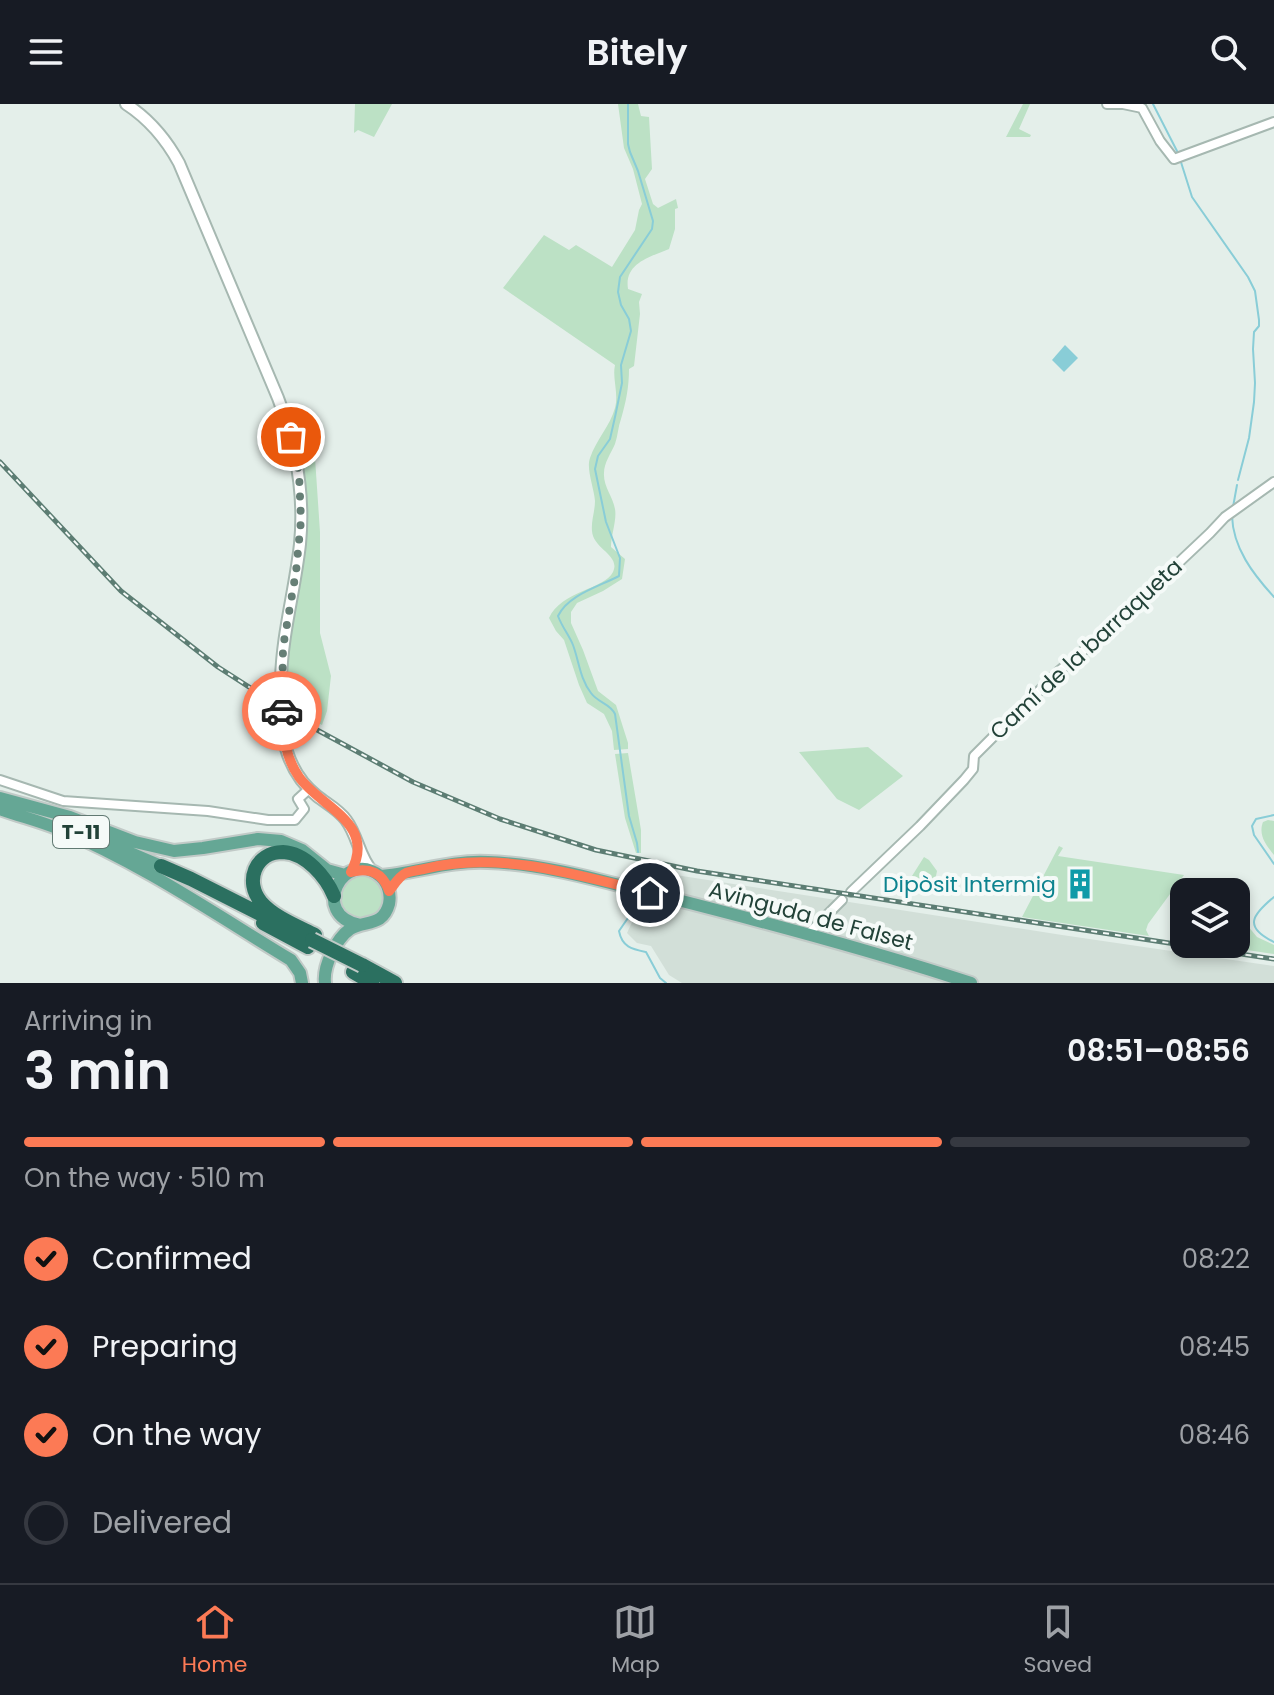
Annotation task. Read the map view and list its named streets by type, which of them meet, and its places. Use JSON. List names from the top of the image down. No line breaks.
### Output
{"streets":{"highway":["T-11"],"main road":["Avinguda de Falset"],"street":["Camí de la barraqueta"]},"places":{"building":["Dipòsit Intermig"]},"page":{"header":"Bitely","heading":["3 min","Arriving in","08:51–08:56"],"bar":"On the way · 510 m","list":[["Confirmed","08:22"],["Preparing","08:45"],["On the way","08:46"],"Delivered"],"tabs":["Home","Map","Saved"]}}
